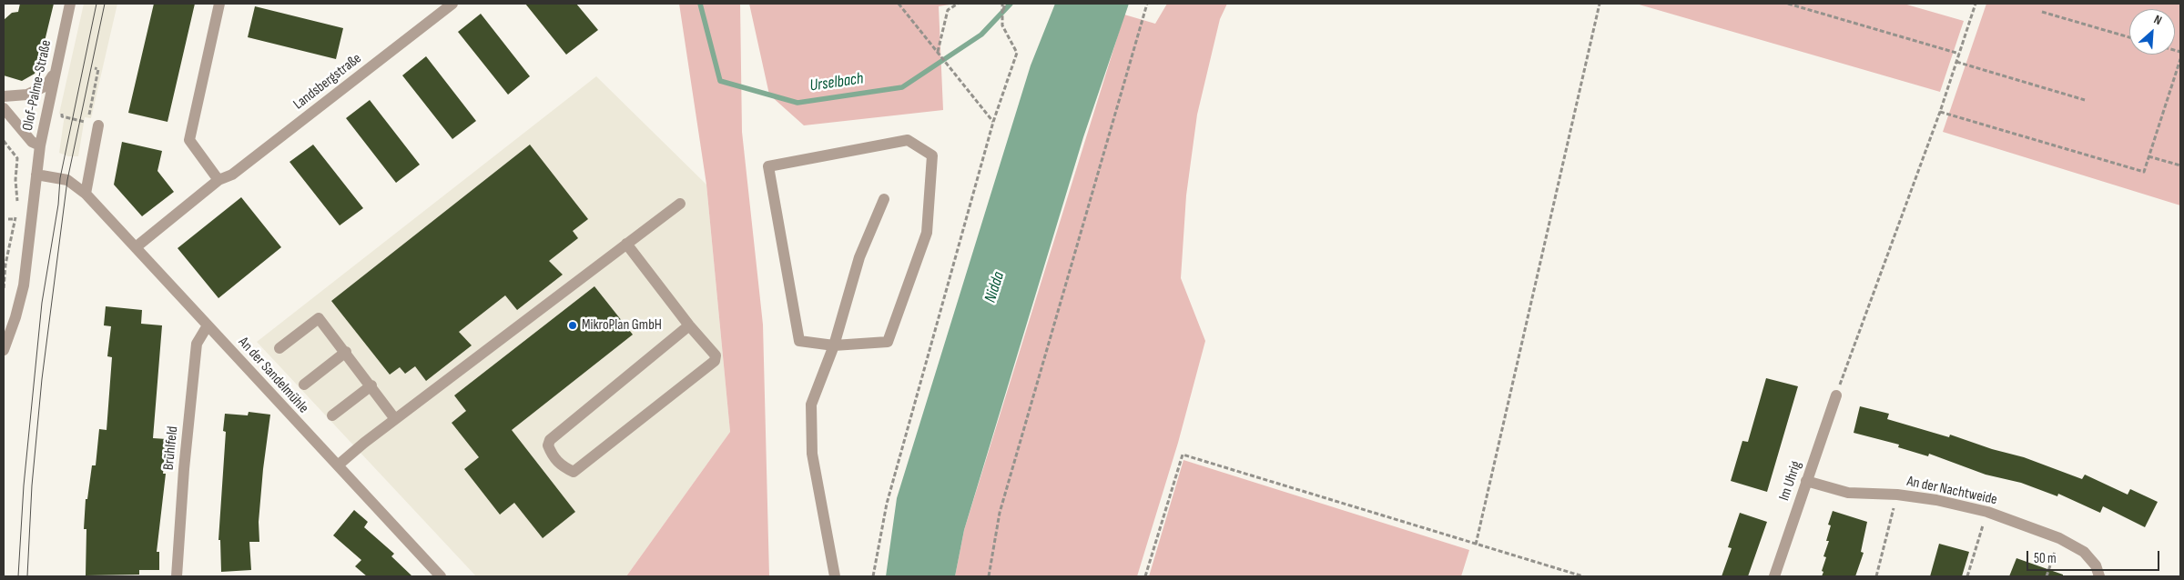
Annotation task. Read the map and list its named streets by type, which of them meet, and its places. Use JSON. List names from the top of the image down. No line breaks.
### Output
{"streets":{"street":["Landsbergstraße","Olof-Palme-Straße","An der Sandelmühle","Brühlfeld","Im Uhrig","An der Nachtweide"]},"crossings":[["Landsbergstraße","An der Sandelmühle"],["Olof-Palme-Straße","An der Sandelmühle"],["An der Sandelmühle","Brühlfeld"],["Im Uhrig","An der Nachtweide"]],"water":["Urselbach","Nidda"],"places":["MikroPlan GmbH"],"scale_bar":"50 m","north":"top right"}
